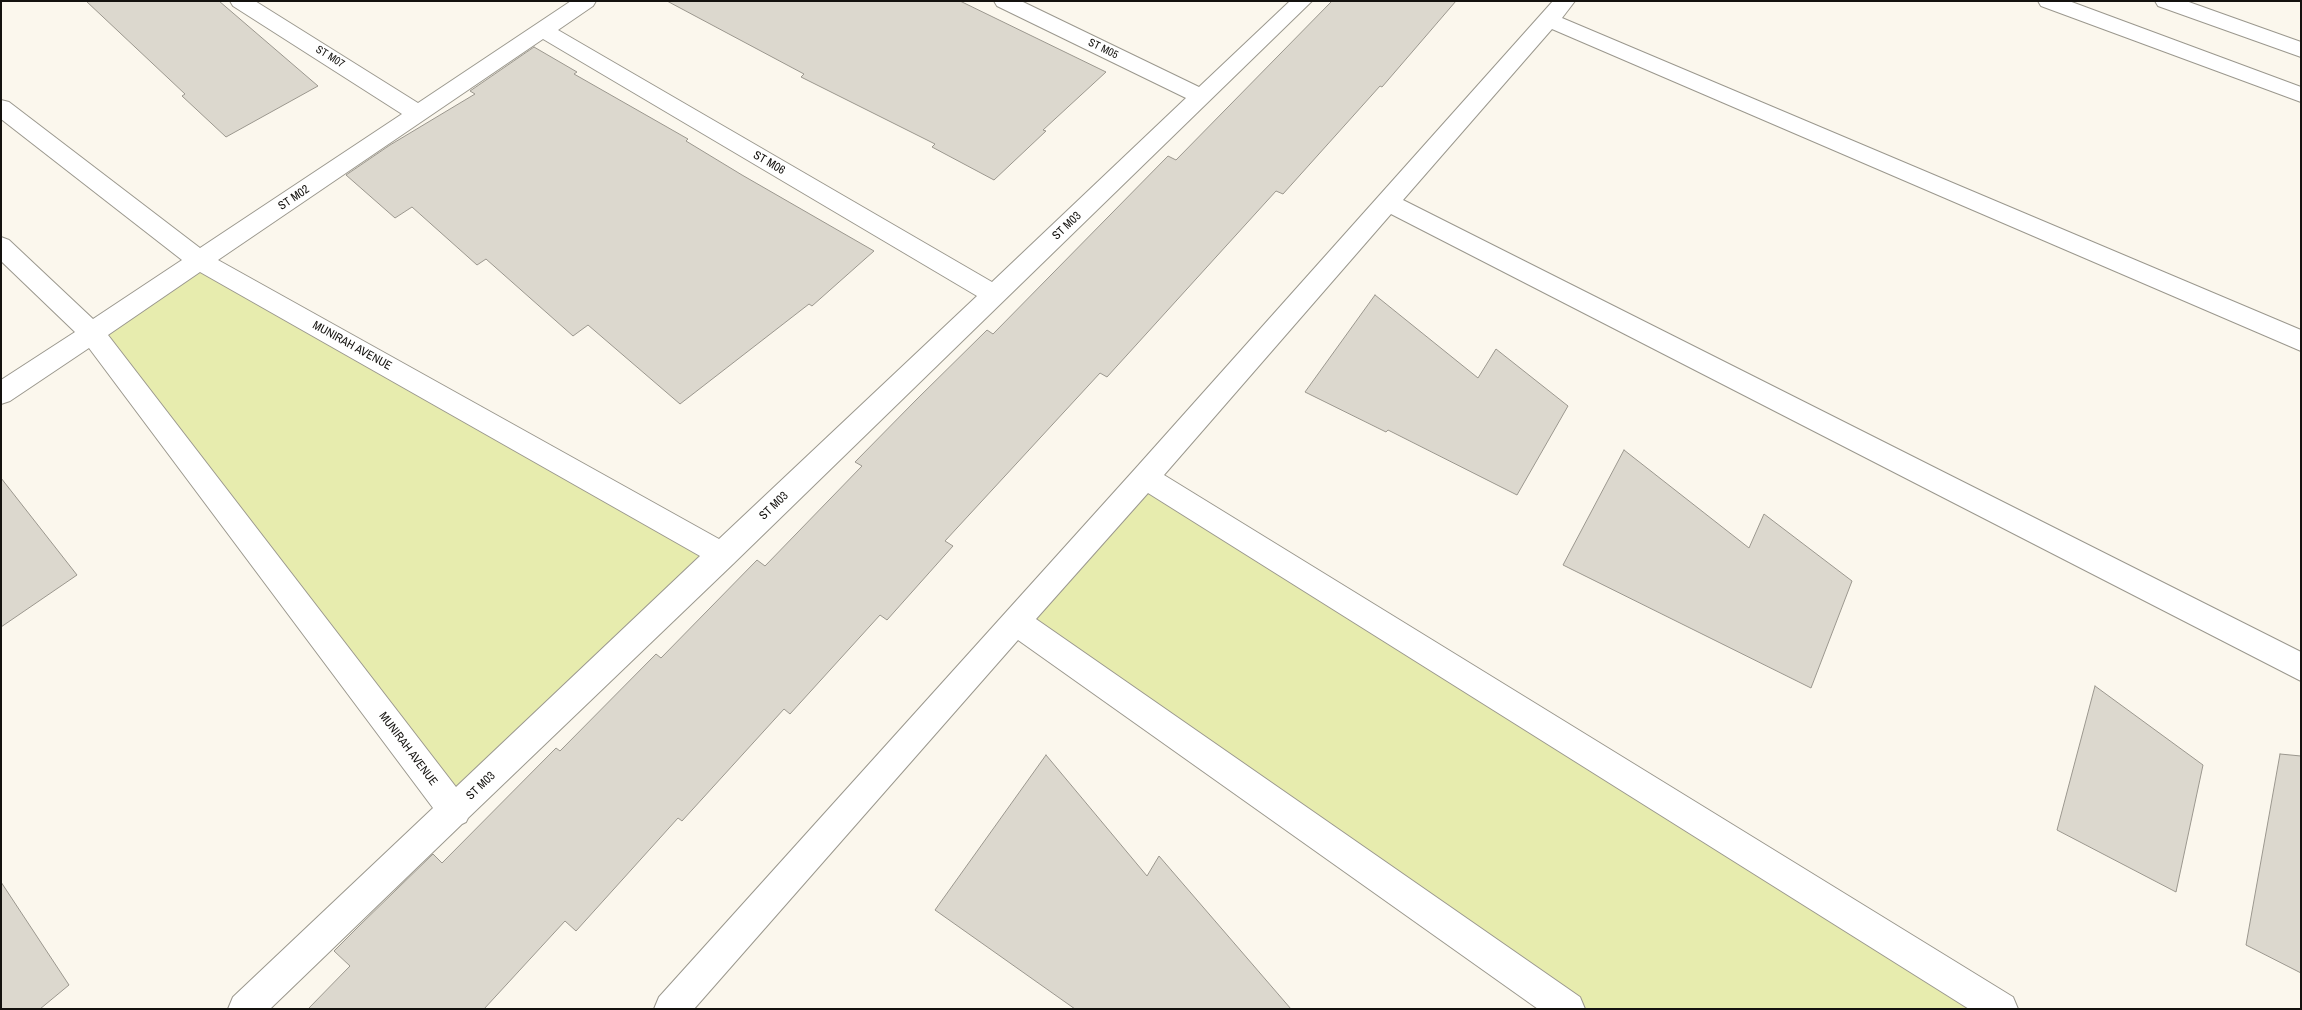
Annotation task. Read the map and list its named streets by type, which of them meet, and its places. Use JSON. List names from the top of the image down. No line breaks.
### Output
{"streets":{"street":["ST M05","ST M07","ST M06","ST M02","ST M03","MUNIRAH AVENUE"]},"crossings":[["ST M05","ST M03"],["ST M07","ST M02"],["ST M06","ST M02"],["ST M06","ST M03"],["ST M02","MUNIRAH AVENUE"],["ST M03","MUNIRAH AVENUE"]]}
